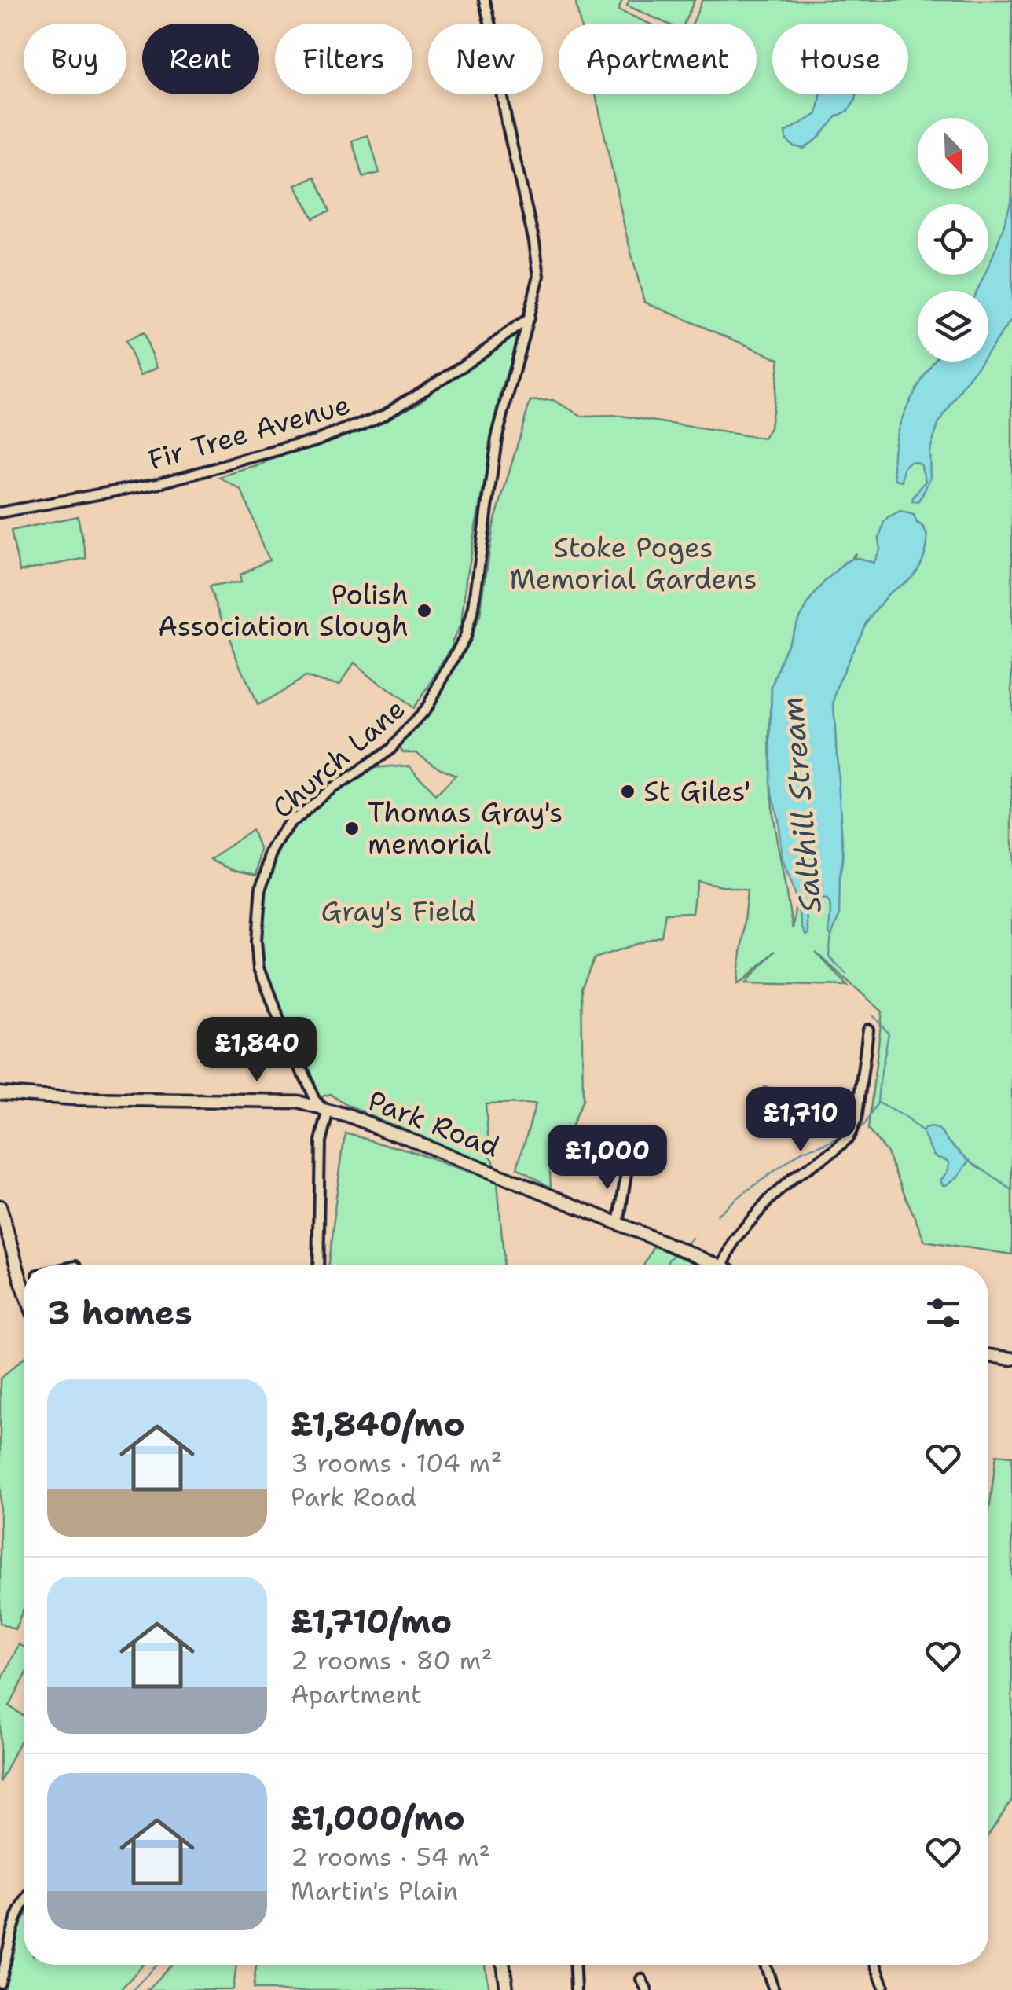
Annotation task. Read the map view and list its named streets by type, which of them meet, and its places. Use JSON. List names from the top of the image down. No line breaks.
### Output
{"streets":{"main road":["Park Road"],"street":["Fir Tree Avenue","Church Lane"]},"crossings":[["Fir Tree Avenue","Church Lane"],["Church Lane","Park Road"]],"water":["Salthill Stream"],"parks":["Stoke Poges Memorial Gardens","Gray's Field"],"places":["Polish Association Slough","St Giles'","Thomas Gray's memorial"],"north":"bottom right","page":{"chip":["Buy","Rent","Filters","New","Apartment","House"],"price":["£1,840","£1,710","£1,000"],"heading":"3 homes","list":[{"name":"£1,840/mo","note":"3 rooms · 104 m² · Park Road"},{"name":"£1,710/mo","note":"2 rooms · 80 m² · Apartment"},{"name":"£1,000/mo","note":"2 rooms · 54 m² · Martin's Plain"}]}}
